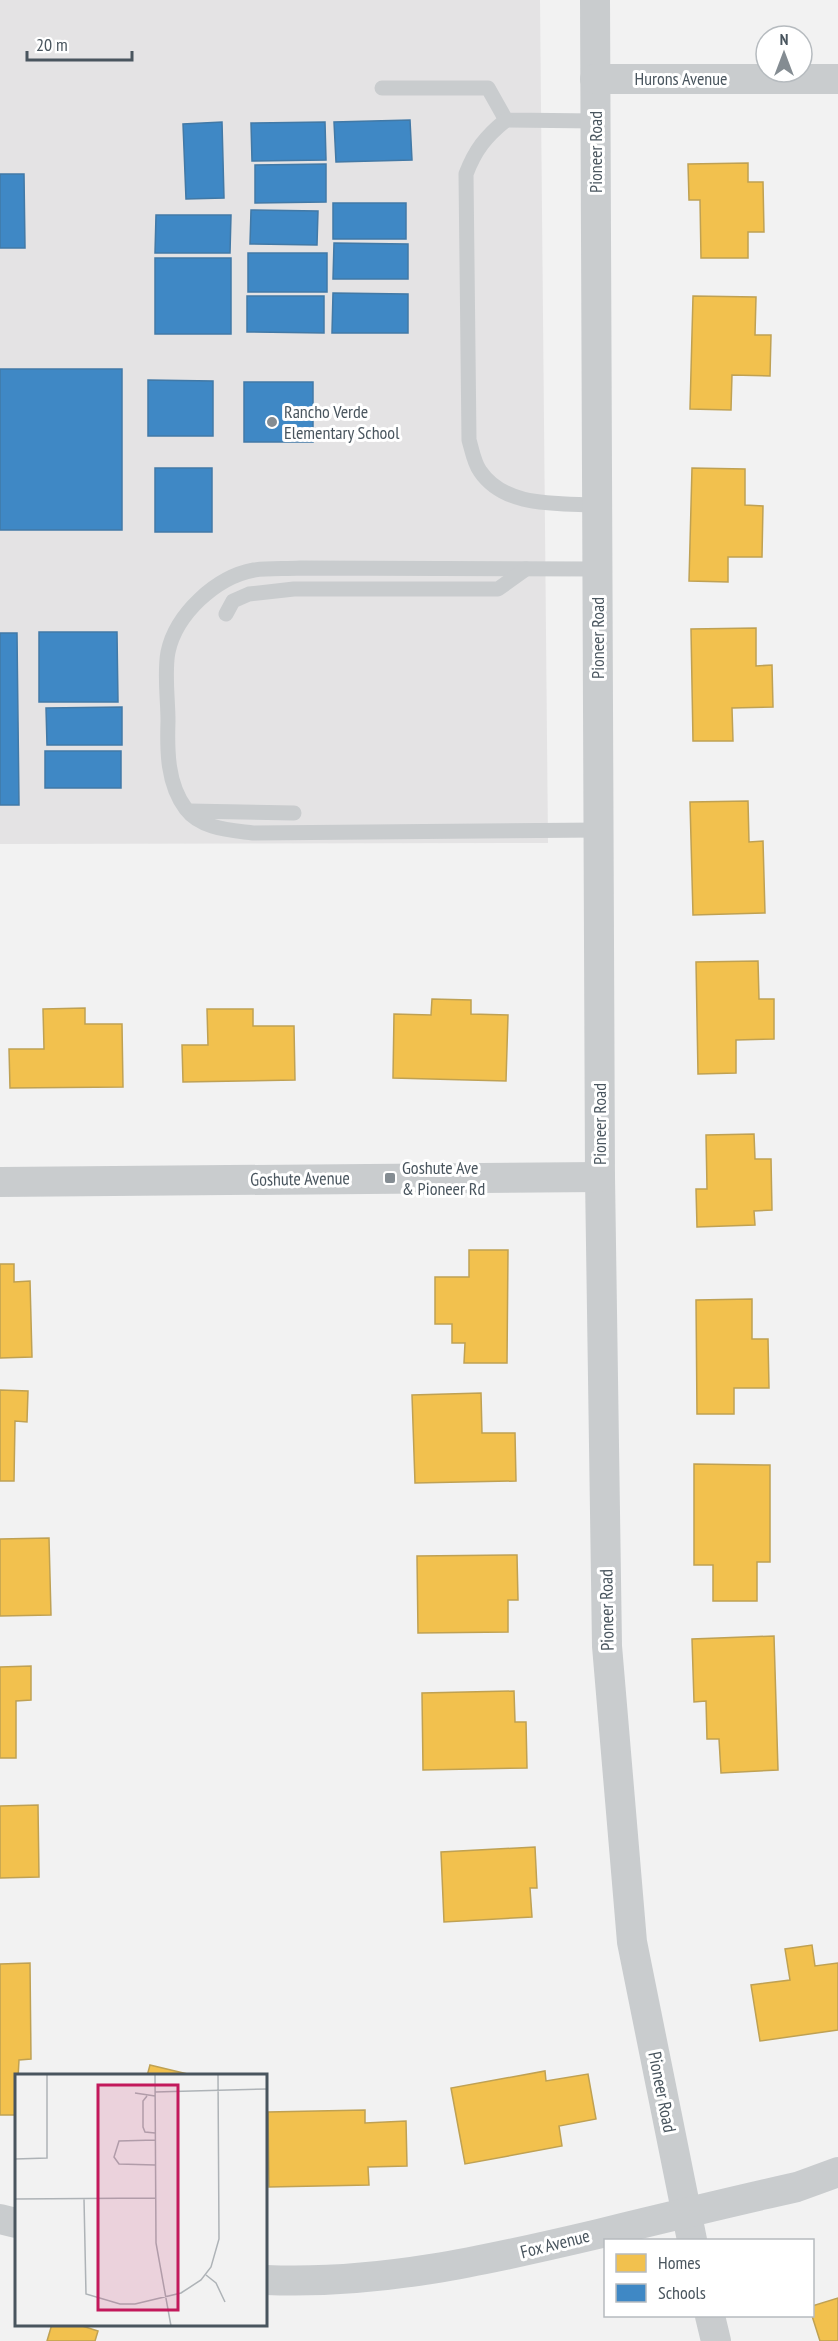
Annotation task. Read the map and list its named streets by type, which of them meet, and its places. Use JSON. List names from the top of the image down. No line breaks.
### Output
{"streets":{"street":["Hurons Avenue","Pioneer Road","Goshute Avenue","Fox Avenue"]},"crossings":[["Hurons Avenue","Pioneer Road"],["Pioneer Road","Goshute Avenue"],["Pioneer Road","Fox Avenue"]],"places":{"other":["Rancho Verde Elementary School"],"transit":["Goshute Ave & Pioneer Rd"]},"legend":["Homes","Schools"],"scale_bar":"20 m","north":"top"}
